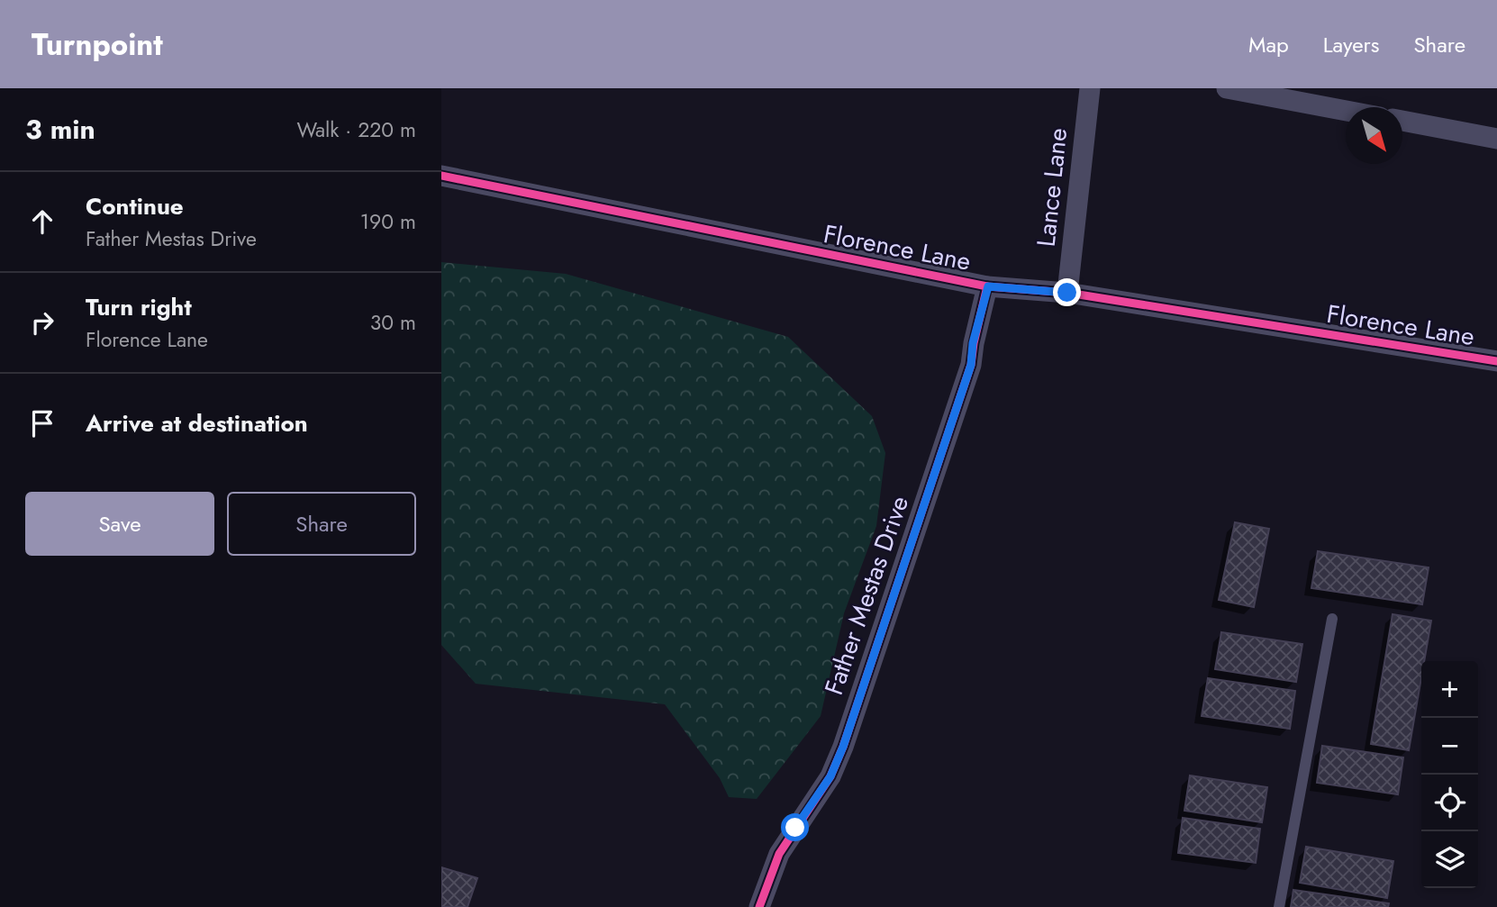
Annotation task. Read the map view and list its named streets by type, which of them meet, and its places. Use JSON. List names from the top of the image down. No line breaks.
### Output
{"streets":{"street":["Lance Lane","Florence Lane","Father Mestas Drive"]},"crossings":[["Lance Lane","Florence Lane"],["Florence Lane","Father Mestas Drive"]],"north":"bottom right","page":{"header":"Turnpoint","nav":["Map","Layers","Share"],"heading":["3 min","Walk · 220 m"],"list":[["Continue","Father Mestas Drive","190 m"],["Turn right","Florence Lane","30 m"],"Arrive at destination"],"buttons":["Save","Share"],"map_buttons":["+","−"]}}
